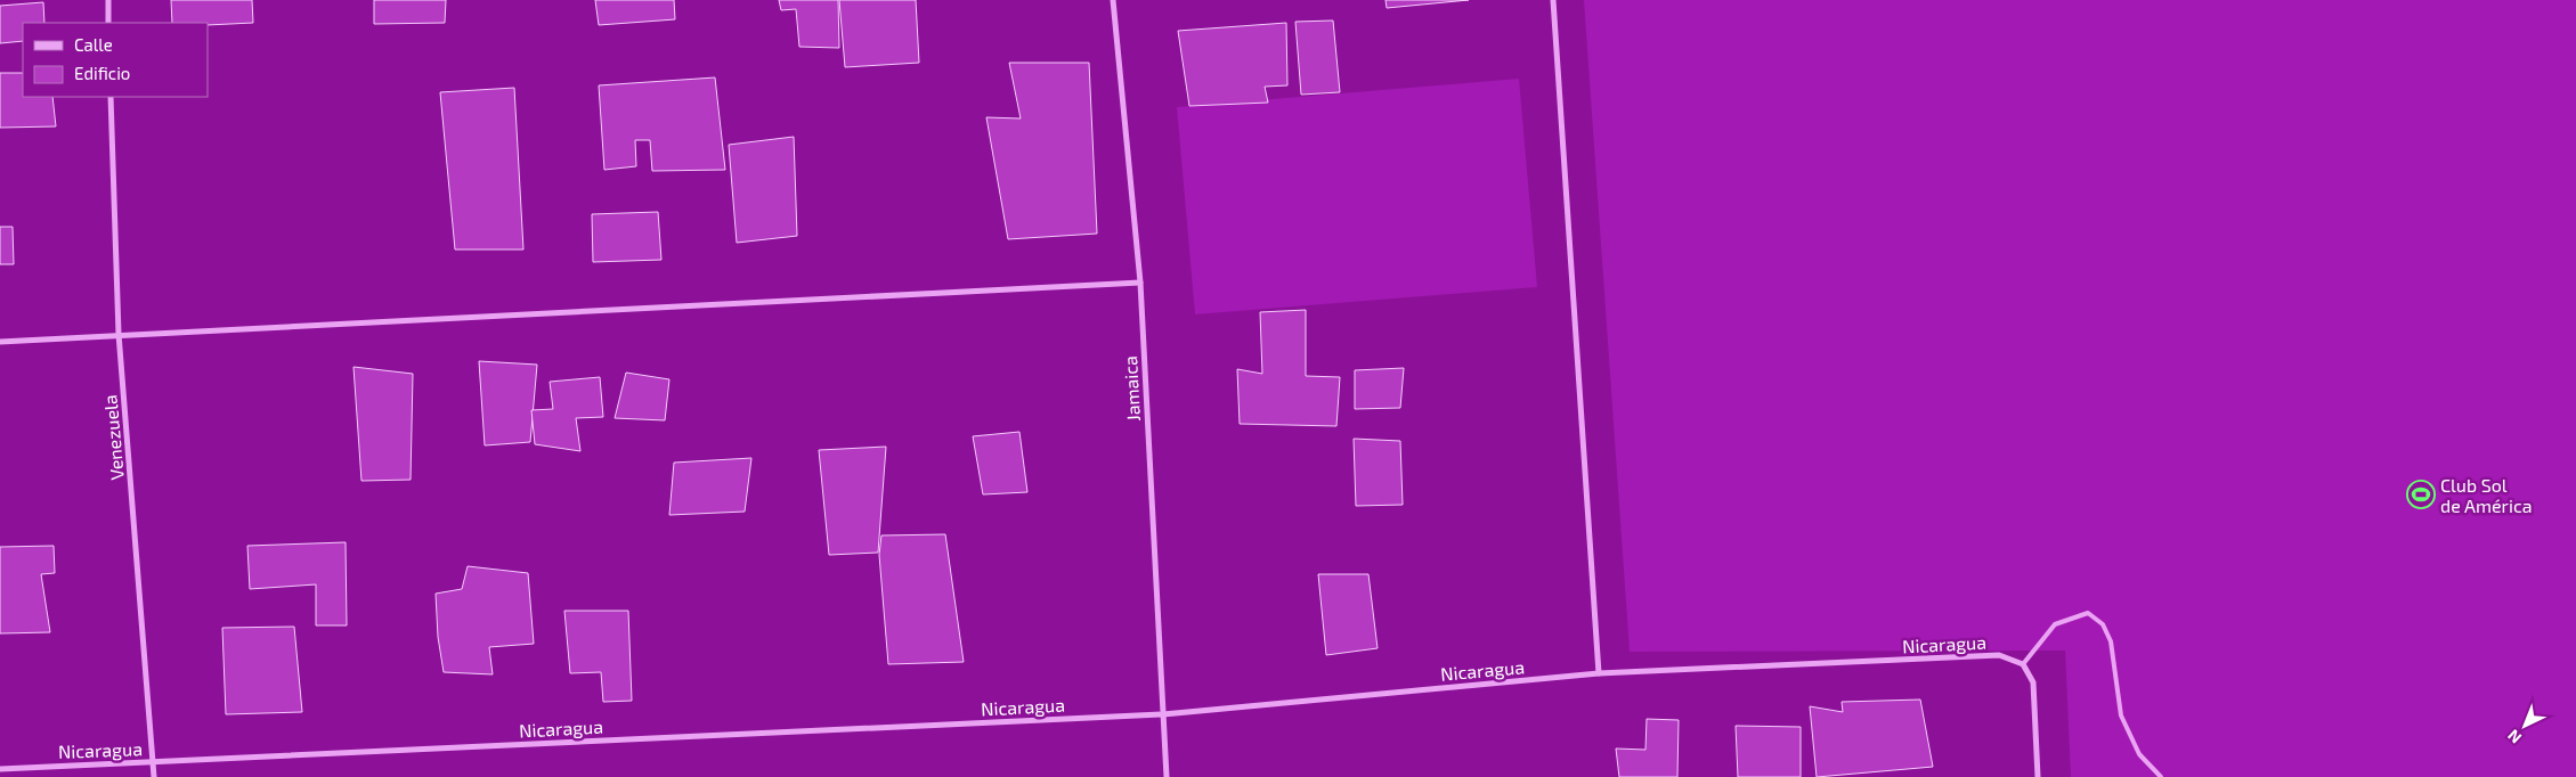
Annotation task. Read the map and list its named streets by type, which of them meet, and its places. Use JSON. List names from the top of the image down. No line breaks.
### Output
{"streets":{"street":["Jamaica","Venezuela","Nicaragua"]},"crossings":[["Jamaica","Nicaragua"],["Venezuela","Nicaragua"]],"places":{"sports":["Club Sol de América"]},"legend":["Calle","Edificio"],"north":"bottom left"}
